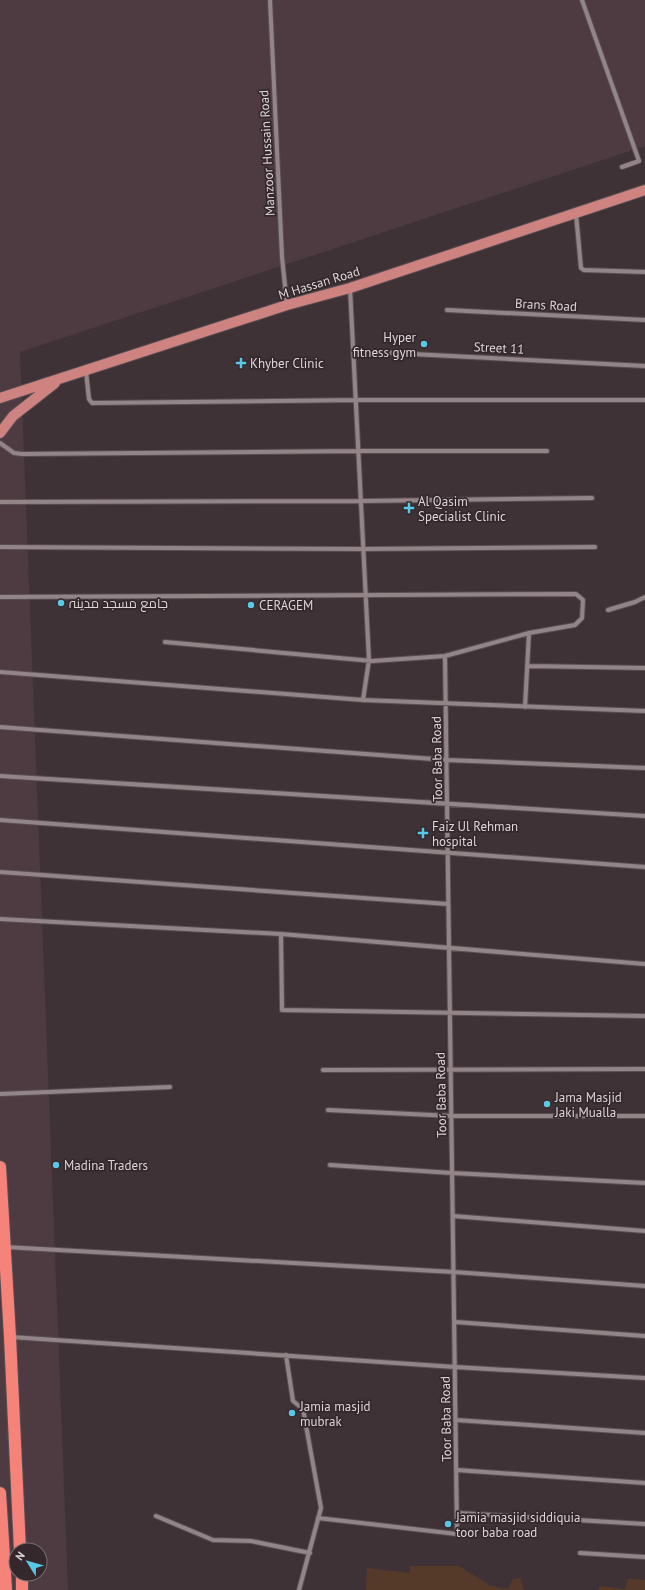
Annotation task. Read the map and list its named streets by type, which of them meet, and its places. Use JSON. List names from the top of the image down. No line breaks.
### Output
{"streets":{"main road":["M Hassan Road"],"street":["Manzoor Hussain Road","Brans Road","Street 11","Toor Baba Road"]},"crossings":[["Manzoor Hussain Road","M Hassan Road"]],"places":{"other":["Hyper fitness gym","جامع مسجد مدینہ","CERAGEM","Jama Masjid Jaki Mualla","Madina Traders","Jamia masjid mubrak","Jamia masjid siddiquia toor baba road"],"health":["Khyber Clinic","Al Qasim Specialist Clinic","Faiz Ul Rehman hospital"]},"north":"top left"}
